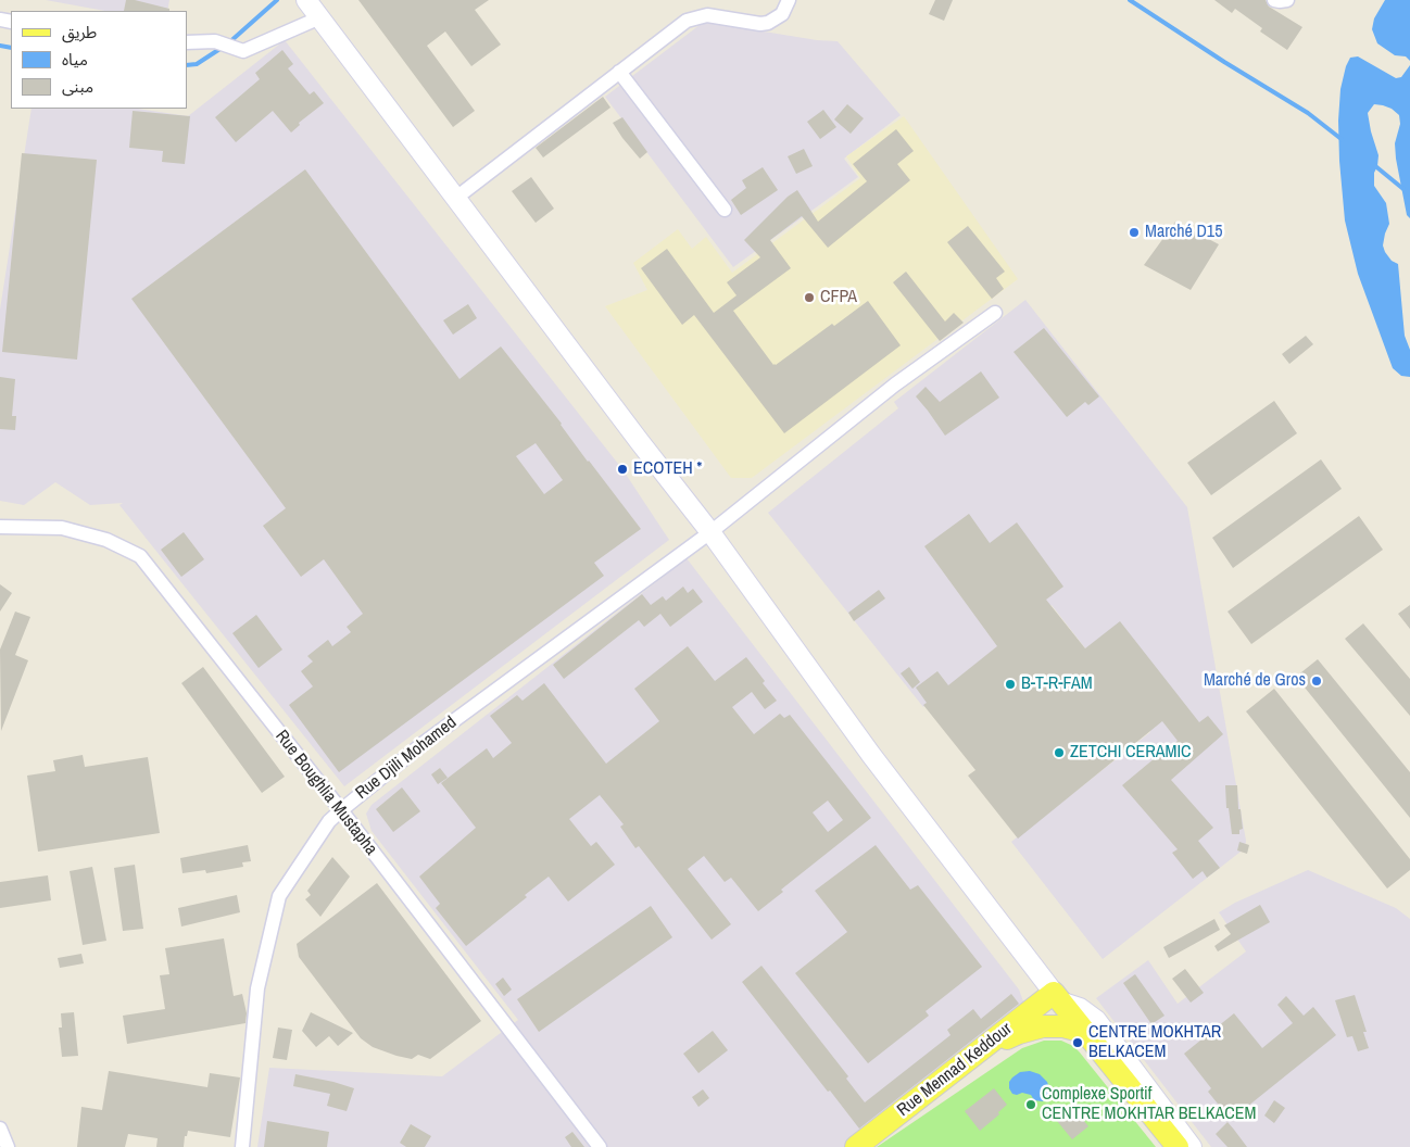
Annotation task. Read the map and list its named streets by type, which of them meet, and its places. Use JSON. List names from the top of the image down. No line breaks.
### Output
{"streets":{"main road":["Rue Mennad Keddour"],"street":["Rue Djili Mohamed","Rue Boughlia Mustapha"]},"crossings":[["Rue Djili Mohamed","Rue Boughlia Mustapha"]],"places":["Marché D15","CFPA","ECOTEH *","Marché de Gros","B-T-R-FAM","ZETCHI CERAMIC","CENTRE MOKHTAR BELKACEM","Complexe Sportif CENTRE MOKHTAR BELKACEM"],"legend":["طريق","مياه","مبنى"]}
